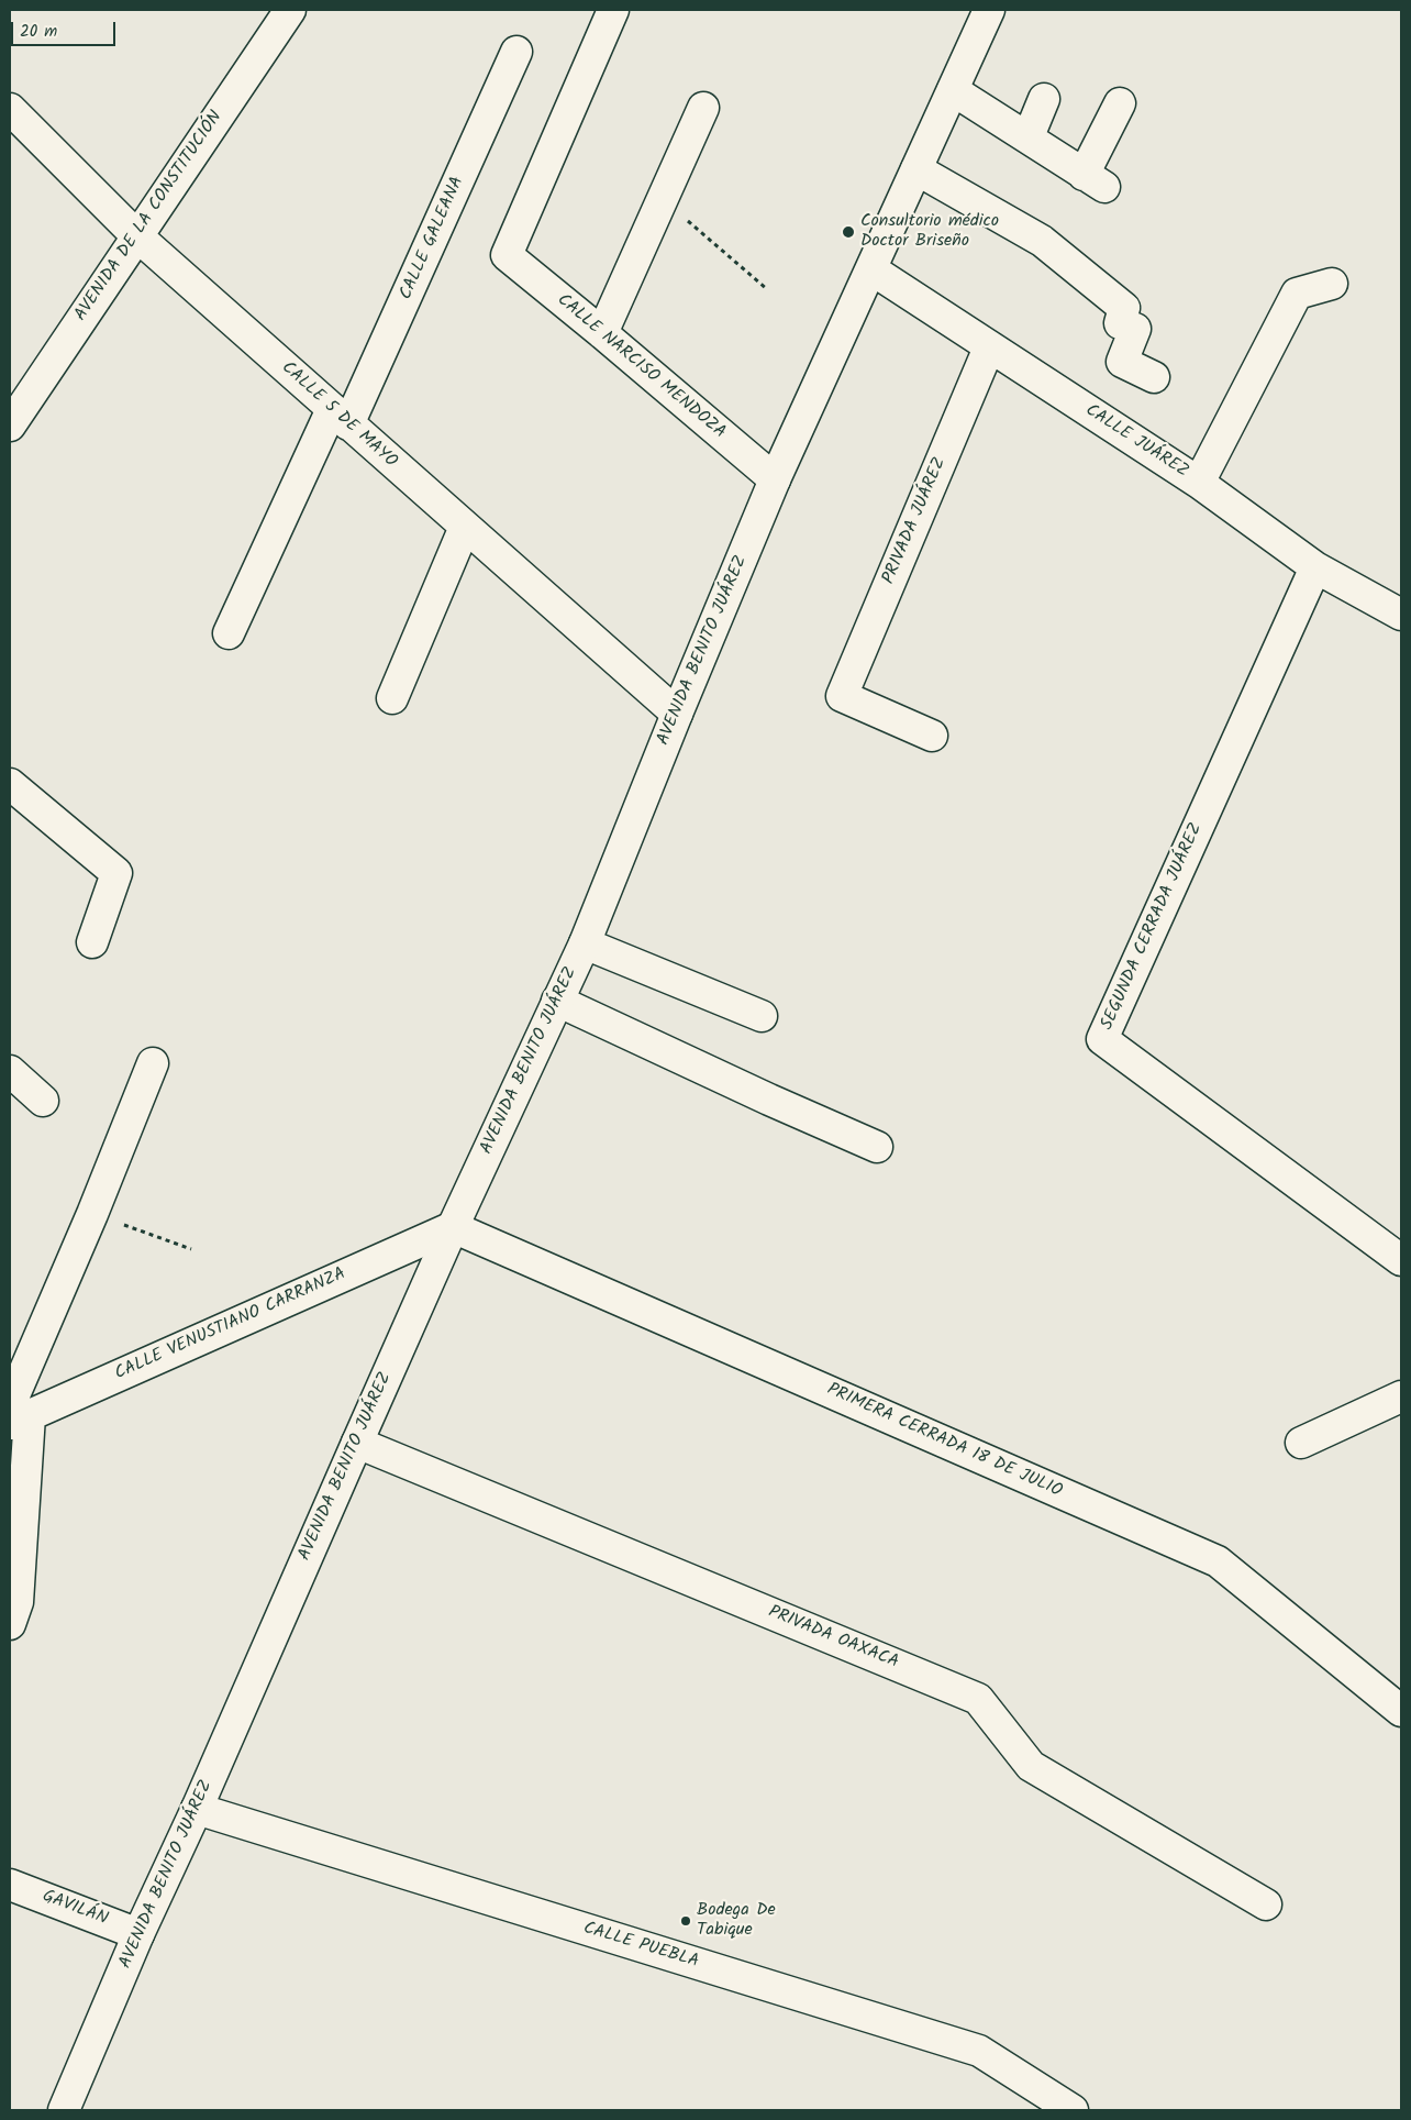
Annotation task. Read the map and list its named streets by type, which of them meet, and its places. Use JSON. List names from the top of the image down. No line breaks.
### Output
{"streets":{"street":["AVENIDA DE LA CONSTITUCIÓN","CALLE GALEANA","CALLE NARCISO MENDOZA","CALLE 5 DE MAYO","CALLE JUÁREZ","PRIVADA JUÁREZ","AVENIDA BENITO JUÁREZ","SEGUNDA CERRADA JUÁREZ","CALLE VENUSTIANO CARRANZA","PRIMERA CERRADA 18 DE JULIO","PRIVADA OAXACA","GAVILÁN","CALLE PUEBLA"]},"crossings":[["AVENIDA DE LA CONSTITUCIÓN","CALLE 5 DE MAYO"],["CALLE GALEANA","CALLE 5 DE MAYO"],["CALLE NARCISO MENDOZA","AVENIDA BENITO JUÁREZ"],["CALLE 5 DE MAYO","AVENIDA BENITO JUÁREZ"],["CALLE JUÁREZ","PRIVADA JUÁREZ"],["CALLE JUÁREZ","AVENIDA BENITO JUÁREZ"],["CALLE JUÁREZ","SEGUNDA CERRADA JUÁREZ"],["AVENIDA BENITO JUÁREZ","CALLE VENUSTIANO CARRANZA"],["AVENIDA BENITO JUÁREZ","PRIMERA CERRADA 18 DE JULIO"],["AVENIDA BENITO JUÁREZ","PRIVADA OAXACA"],["AVENIDA BENITO JUÁREZ","GAVILÁN"],["AVENIDA BENITO JUÁREZ","CALLE PUEBLA"],["CALLE VENUSTIANO CARRANZA","PRIMERA CERRADA 18 DE JULIO"]],"places":["Consultorio médico Doctor Briseño","Bodega De Tabique"],"scale_bar":"20 m"}
